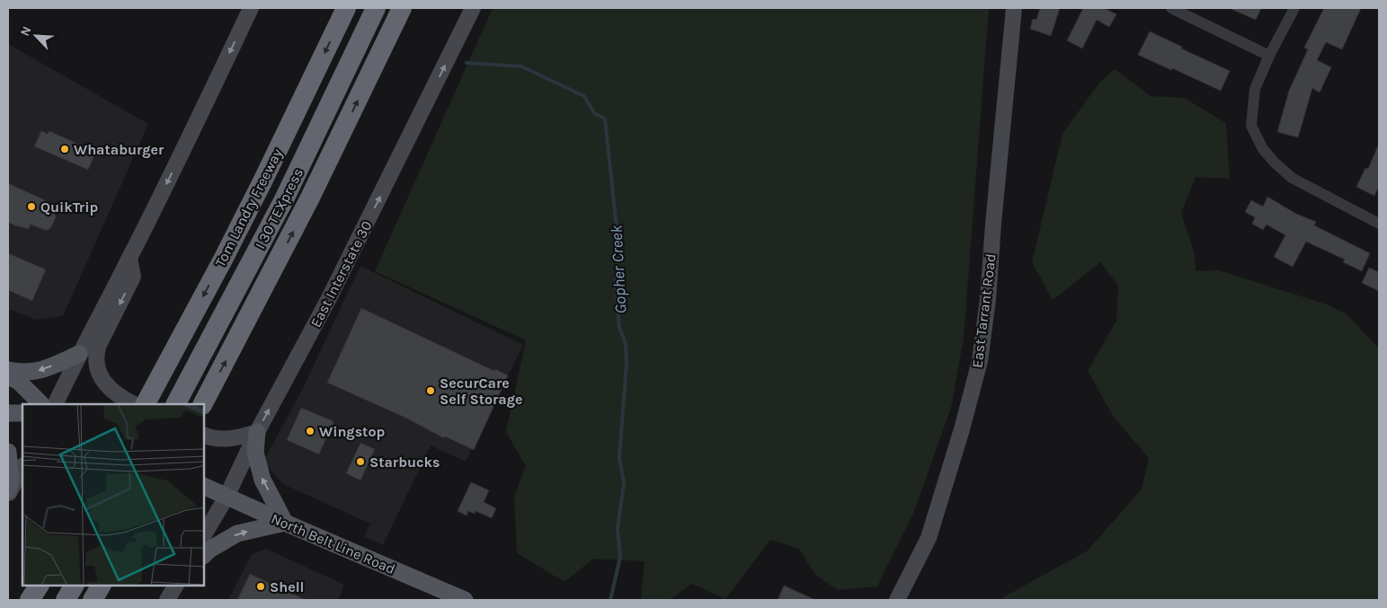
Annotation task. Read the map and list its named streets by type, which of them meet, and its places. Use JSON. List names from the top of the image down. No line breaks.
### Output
{"streets":{"highway":["Tom Landry Freeway","I 30 TEXpress"],"main road":["East Interstate 30","East Tarrant Road","North Belt Line Road"]},"crossings":[["East Interstate 30","North Belt Line Road"]],"one_way":["East Interstate 30"],"water":["Gopher Creek"],"places":["Whataburger","QuikTrip","SecurCare Self Storage","Wingstop","Starbucks","Shell"],"north":"top left"}
